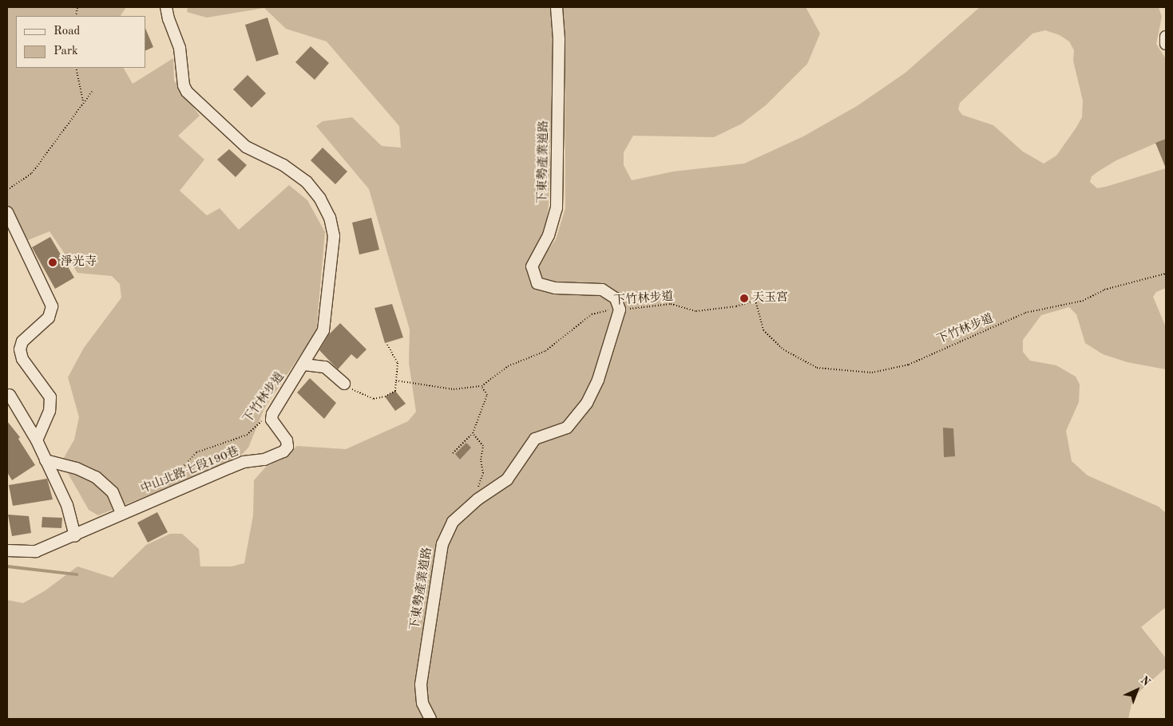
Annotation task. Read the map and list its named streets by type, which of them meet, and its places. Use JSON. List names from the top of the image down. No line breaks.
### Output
{"streets":{"street":["下東勢產業道路","中山北路七段190巷"],"path":["下竹林步道"]},"crossings":[["下東勢產業道路","下竹林步道"]],"places":["淨光寺","天玉宮"],"legend":["Road","Park"],"north":"top right"}
